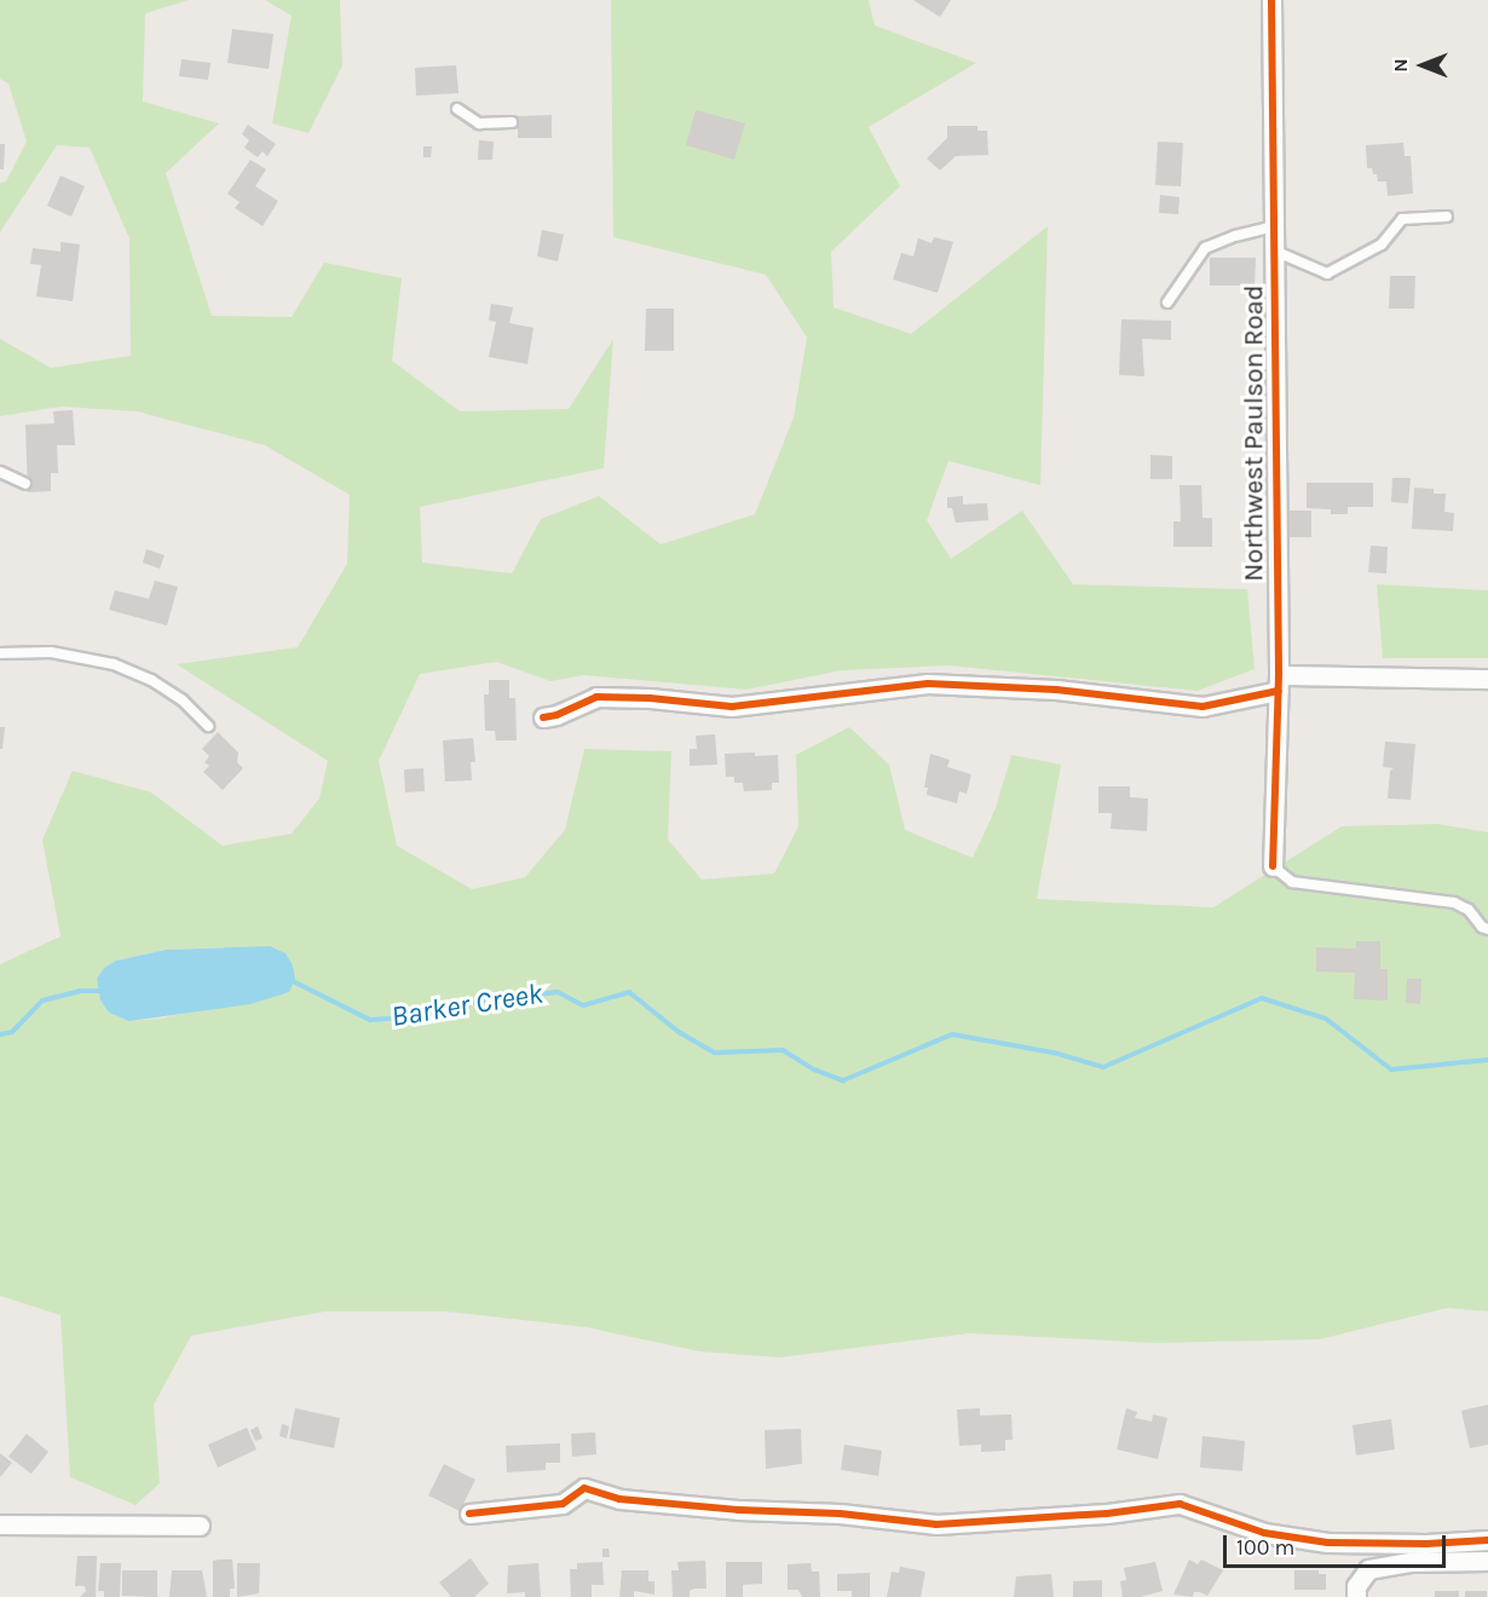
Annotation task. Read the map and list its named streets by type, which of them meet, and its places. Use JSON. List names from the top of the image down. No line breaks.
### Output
{"streets":{"street":["Northwest Paulson Road"]},"water":["Barker Creek"],"scale_bar":"100 m","north":"left"}
